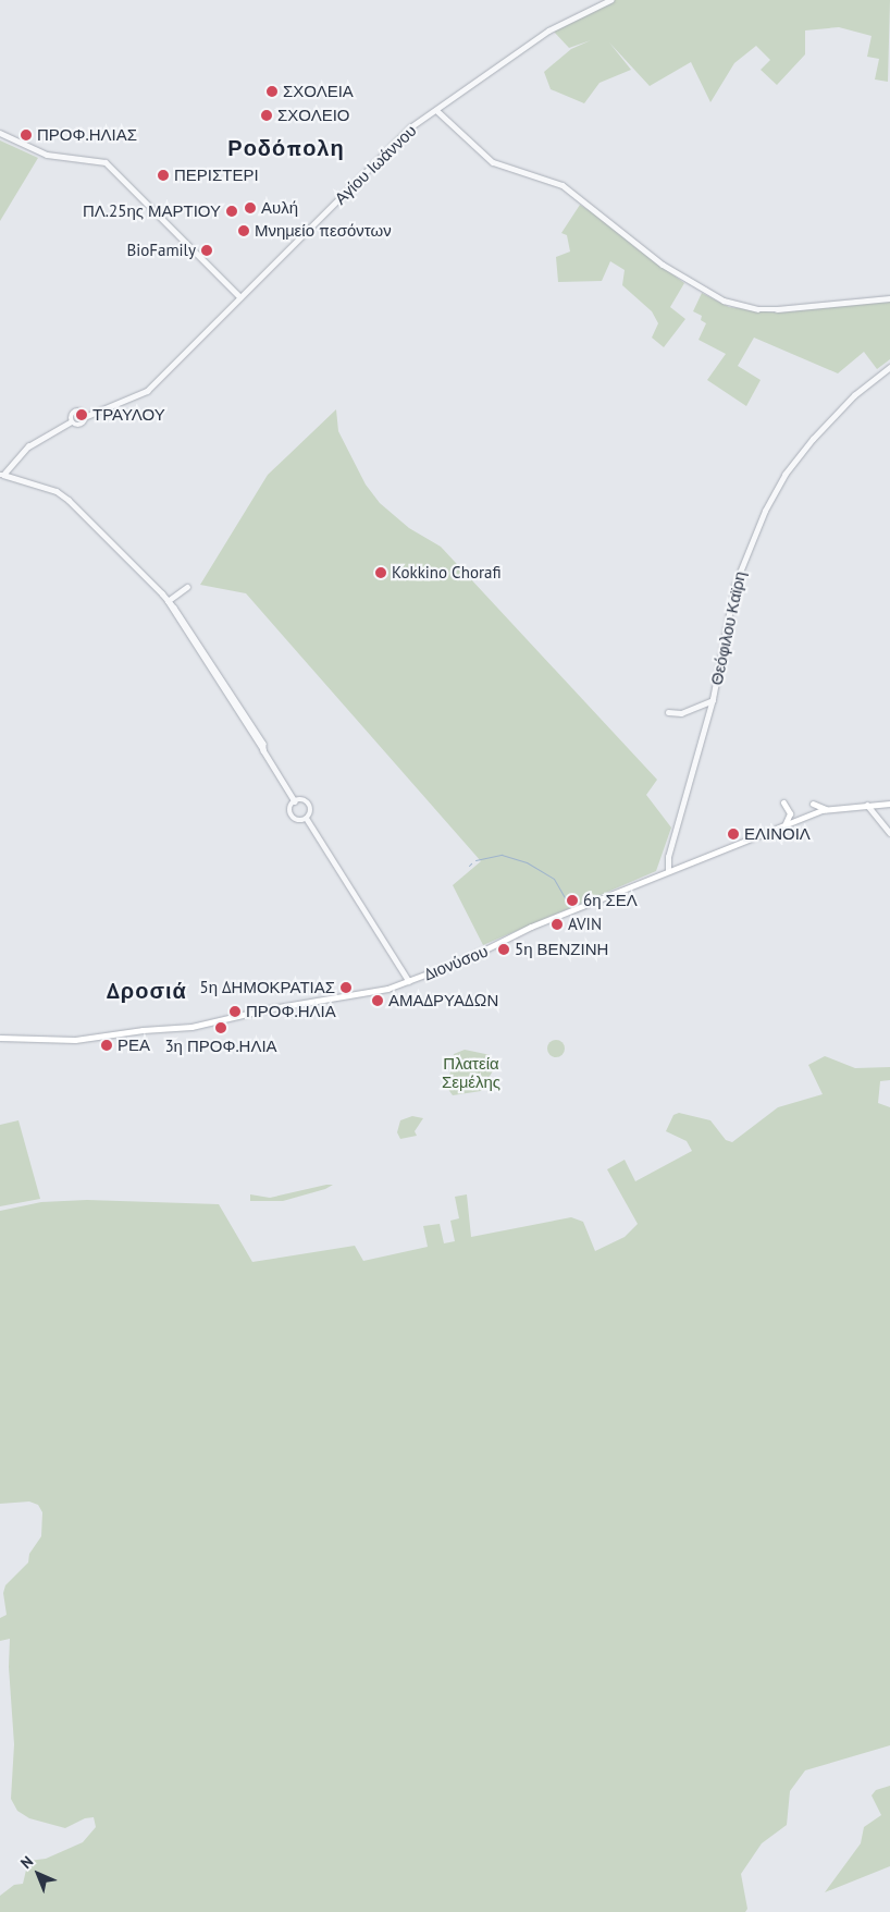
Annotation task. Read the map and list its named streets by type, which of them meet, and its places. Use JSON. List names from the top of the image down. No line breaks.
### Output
{"streets":{"main road":["Διονύσου"],"street":["Αγίου Ιωάννου","Θεόφιλου Καϊρη"]},"crossings":[["Θεόφιλου Καϊρη","Διονύσου"]],"districts":["Ροδόπολη","Δροσιά"],"parks":["Πλατεία Σεμέλης"],"places":["ΣΧΟΛΕΙΑ","ΣΧΟΛΕΙΟ","ΠΡΟΦ.ΗΛΙΑΣ","ΠΕΡΙΣΤΕΡΙ","Αυλή","ΠΛ.25ης ΜΑΡΤΙΟΥ","Μνημείο πεσόντων","BioFamily","ΤΡΑΥΛΟΥ","Kokkino Chorafi","ΕΛΙΝΟΙΛ","6η ΣΕΛ","AVIN","5η ΒΕΝΖΙΝΗ","5η ΔΗΜΟΚΡΑΤΙΑΣ","ΑΜΑΔΡΥΑΔΩΝ","ΠΡΟΦ.ΗΛΙΑ","3η ΠΡΟΦ.ΗΛΙΑ","ΡΕΑ"],"north":"top left"}
